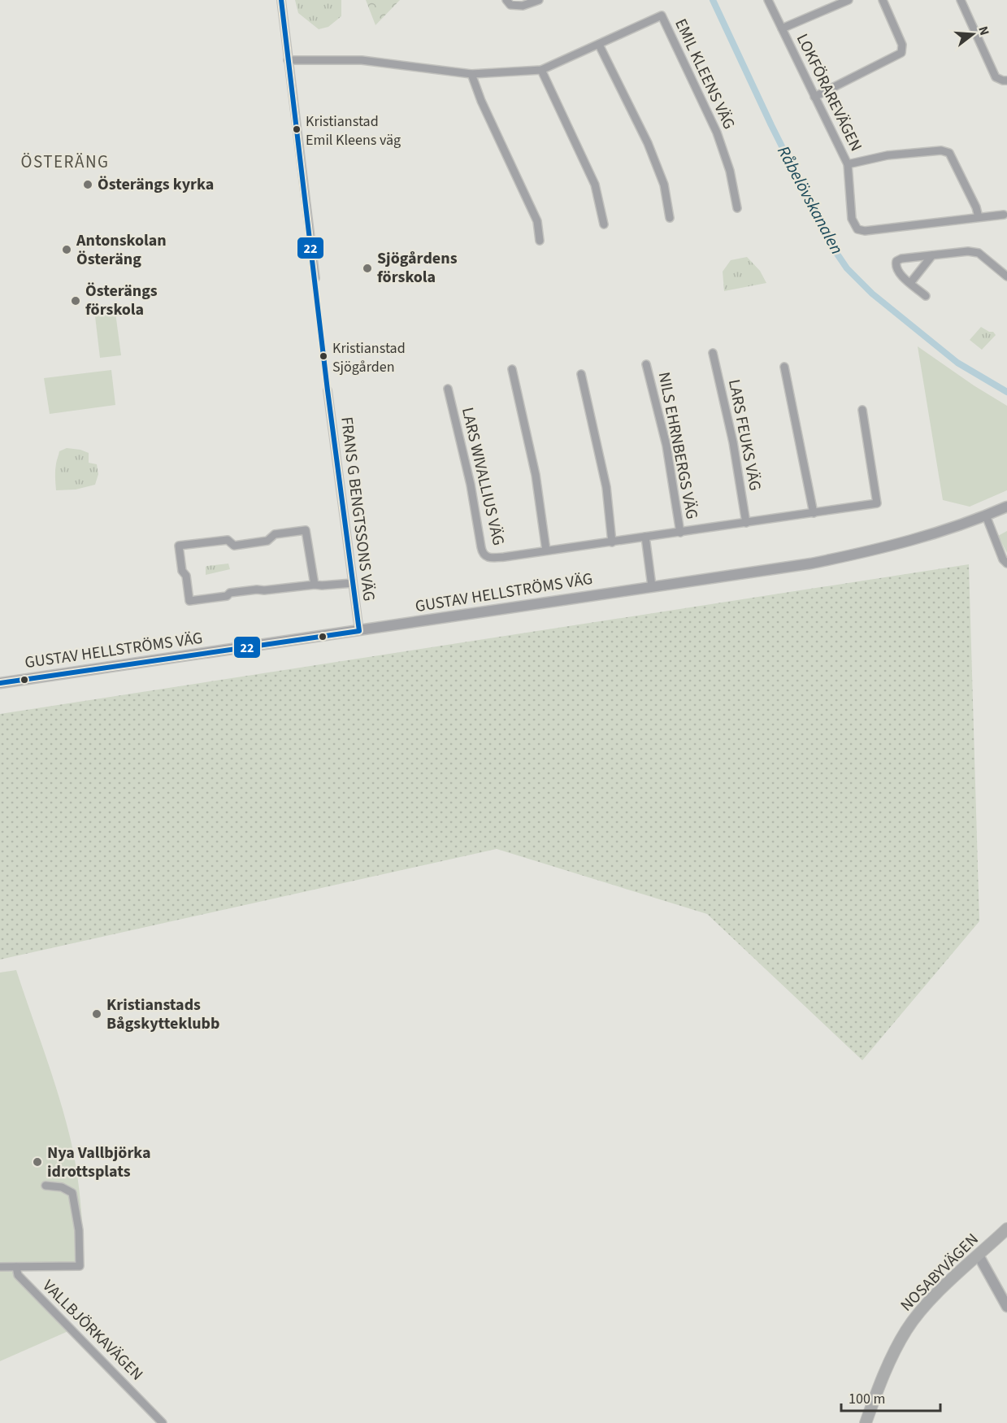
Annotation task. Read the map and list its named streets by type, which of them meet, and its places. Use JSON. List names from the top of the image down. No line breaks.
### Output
{"streets":{"main road":["NOSABYVÄGEN"],"street":["EMIL KLEENS VÄG","LOKFÖRAREVÄGEN","LARS FEUKS VÄG","NILS EHRNBERGS VÄG","LARS WIVALLIUS VÄG","FRANS G BENGTSSONS VÄG","GUSTAV HELLSTRÖMS VÄG","VALLBJÖRKAVÄGEN"]},"crossings":[["LARS FEUKS VÄG","LARS WIVALLIUS VÄG"],["NILS EHRNBERGS VÄG","LARS WIVALLIUS VÄG"],["FRANS G BENGTSSONS VÄG","GUSTAV HELLSTRÖMS VÄG"]],"districts":["ÖSTERÄNG"],"water":["Råbelövskanalen"],"places":["Kristianstad Emil Kleens väg","Österängs kyrka","Antonskolan Österäng","Sjögårdens förskola","Österängs förskola","Kristianstad Sjögården","Kristianstads Bågskytteklubb","Nya Vallbjörka idrottsplats"],"lines":["transit line 22"],"scale_bar":"100 m","north":"right"}
